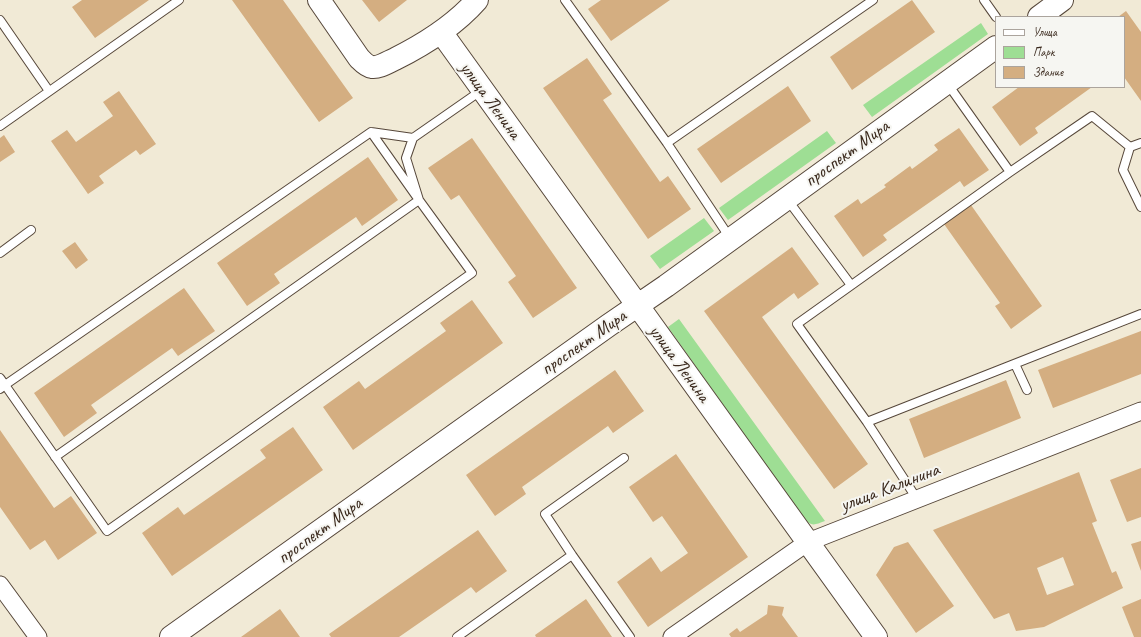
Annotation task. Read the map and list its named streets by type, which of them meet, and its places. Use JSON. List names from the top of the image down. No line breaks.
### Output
{"streets":{"main road":["улица Ленина","проспект Мира"],"street":["улица Калинина"]},"crossings":[["улица Ленина","проспект Мира"],["улица Ленина","улица Калинина"]],"legend":["Улица","Парк","Здание"]}
